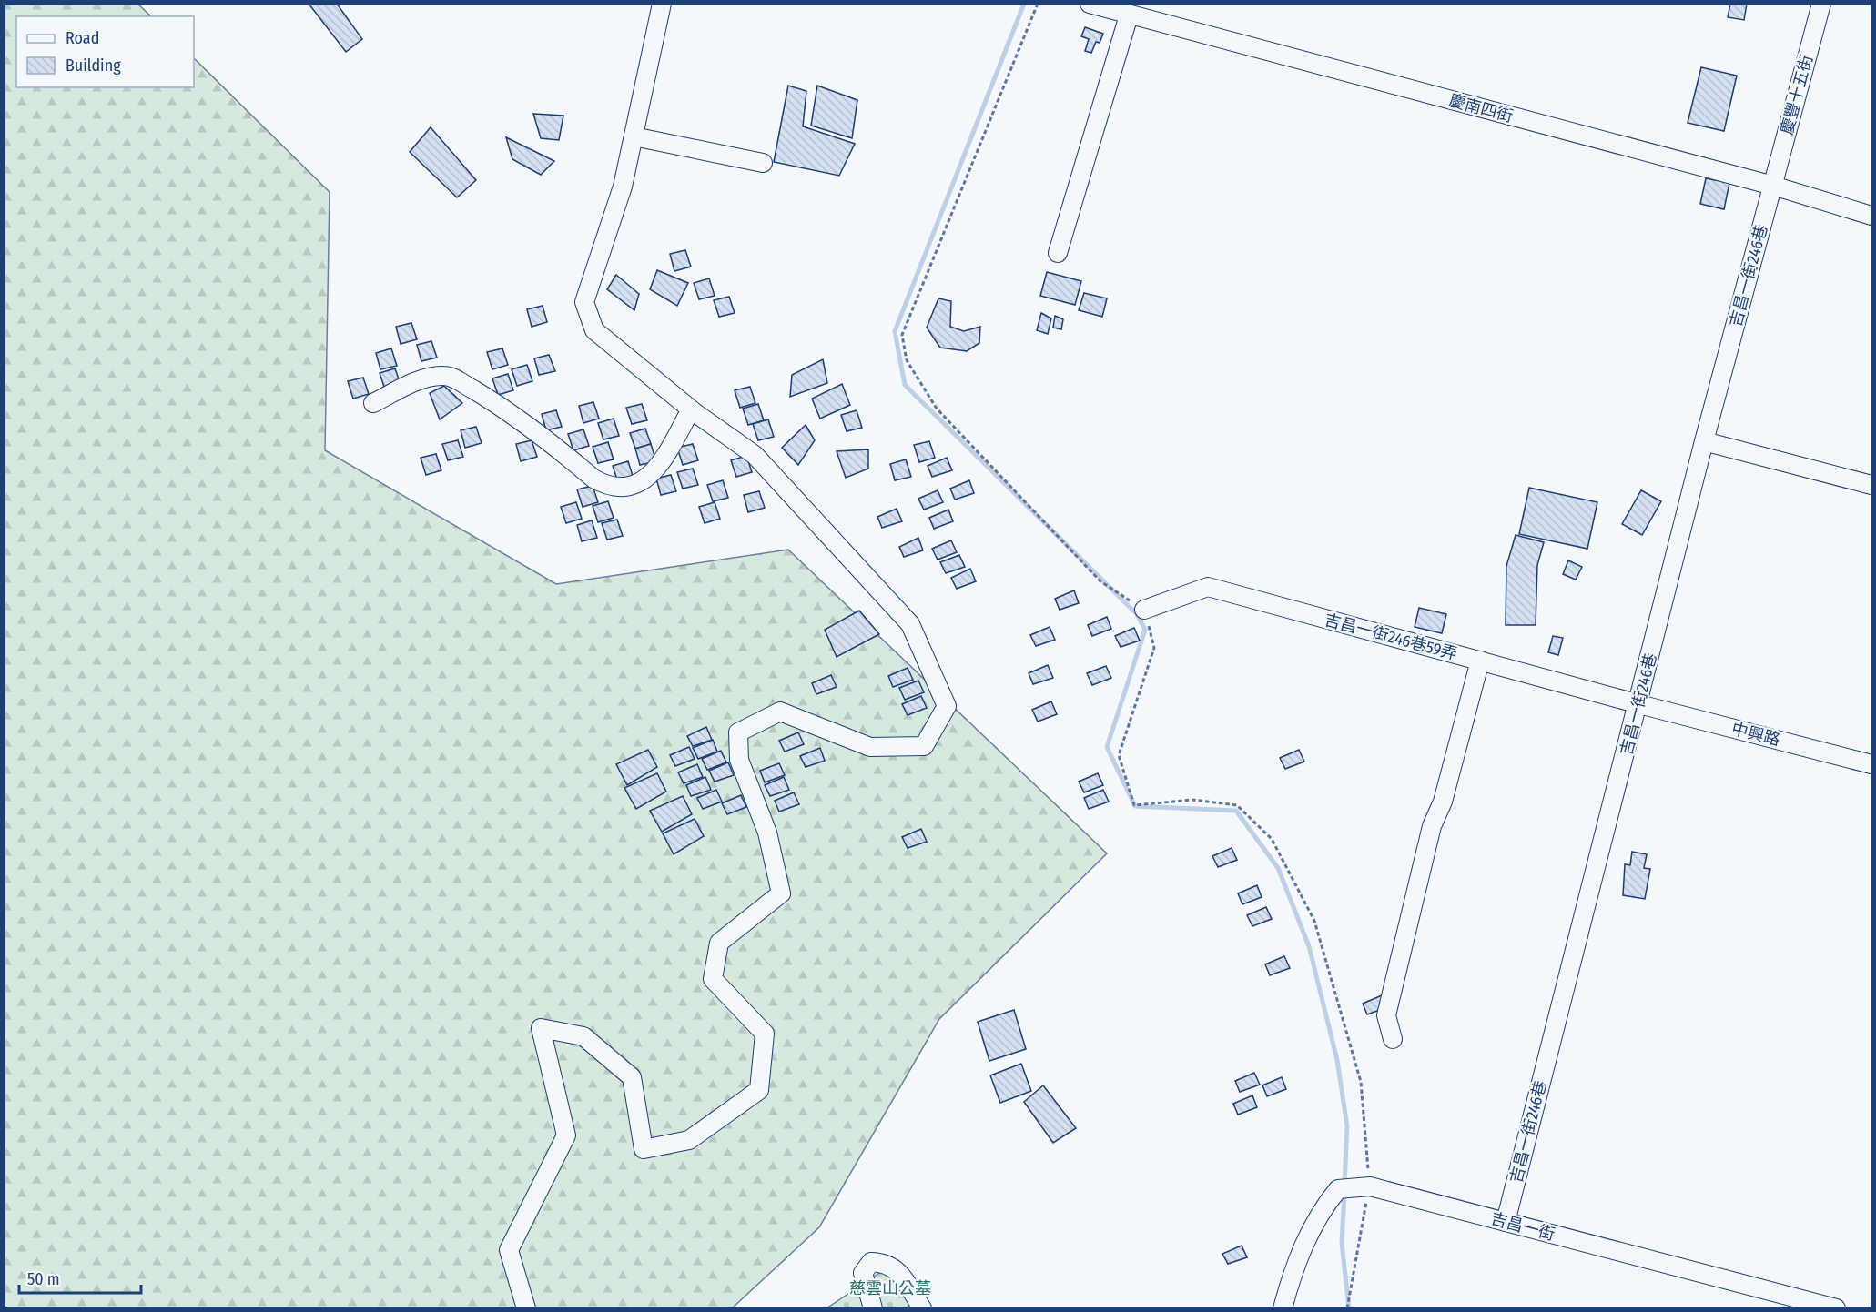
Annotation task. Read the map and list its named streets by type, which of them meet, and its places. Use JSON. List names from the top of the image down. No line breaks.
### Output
{"streets":{"street":["慶豐十五街","慶南四街","吉昌一街246巷","吉昌一街246巷59弄","中興路","吉昌一街"]},"crossings":[["慶豐十五街","慶南四街"],["慶豐十五街","吉昌一街246巷"],["慶南四街","吉昌一街246巷"],["吉昌一街246巷","吉昌一街246巷59弄"],["吉昌一街246巷","中興路"],["吉昌一街246巷","吉昌一街"],["吉昌一街246巷59弄","中興路"]],"parks":["慈雲山公墓"],"legend":["Road","Building"],"scale_bar":"50 m"}
